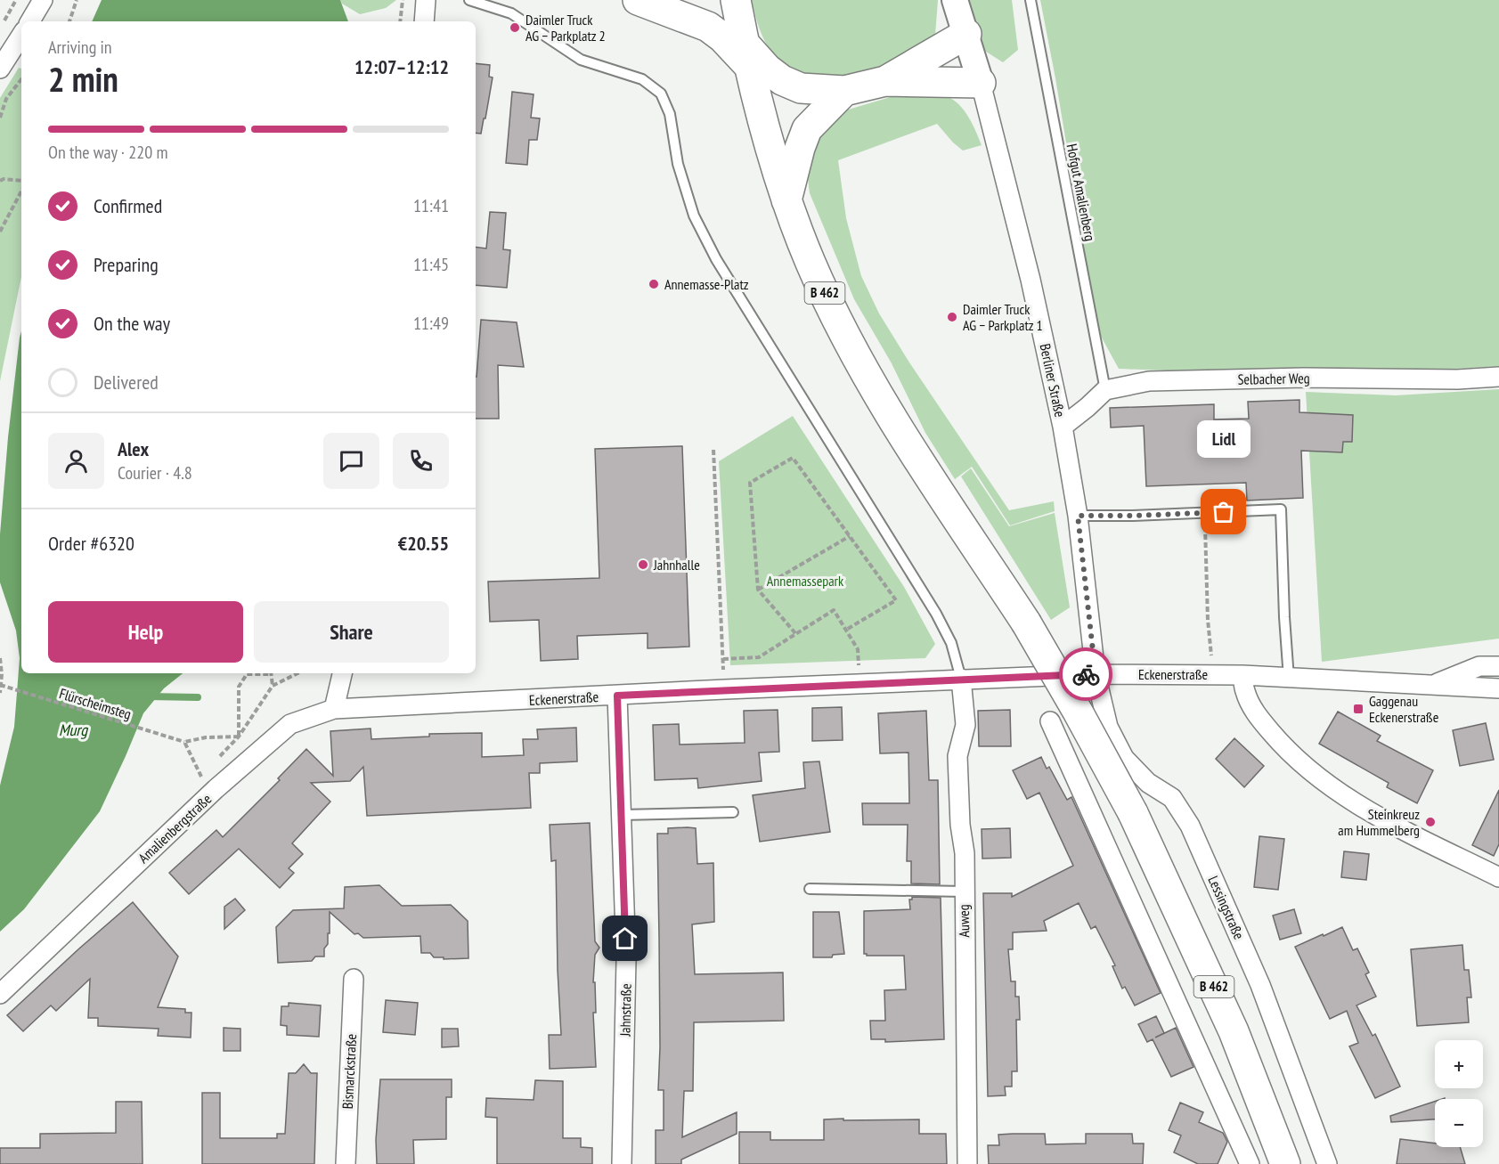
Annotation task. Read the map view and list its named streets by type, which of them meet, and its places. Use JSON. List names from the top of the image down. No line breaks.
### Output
{"streets":{"main road":["B 462","Berliner Straße"],"street":["Selbacher Weg","Eckenerstraße","Amalienbergstraße","Lessingstraße","Auweg","Jahnstraße","Bismarckstraße"],"lane":["Hofgut Amalienberg"],"path":["Flürscheimsteg"]},"crossings":[["Hofgut Amalienberg","Selbacher Weg"],["B 462","Berliner Straße"],["Selbacher Weg","Berliner Straße"],["Berliner Straße","Eckenerstraße"],["Berliner Straße","Lessingstraße"],["Eckenerstraße","Amalienbergstraße"],["Eckenerstraße","Lessingstraße"],["Eckenerstraße","Auweg"],["Eckenerstraße","Jahnstraße"]],"water":["Murg"],"parks":["Annemassepark"],"places":{"other":["Daimler Truck AG − Parkplatz 2","Annemasse-Platz","Daimler Truck AG − Parkplatz 1","Lidl","Jahnhalle","Steinkreuz am Hummelberg"],"transit":["Gaggenau Eckenerstraße"]},"page":{"heading":["2 min","Arriving in","12:07–12:12"],"panel":["Alex","Courier · 4.8","Order #6320","€20.55"],"bar":"On the way · 220 m","list":[["Confirmed","11:41"],["Preparing","11:45"],["On the way","11:49"],"Delivered"],"bubble":"Lidl","buttons":["Help","Share"],"map_buttons":["+","−"]}}
